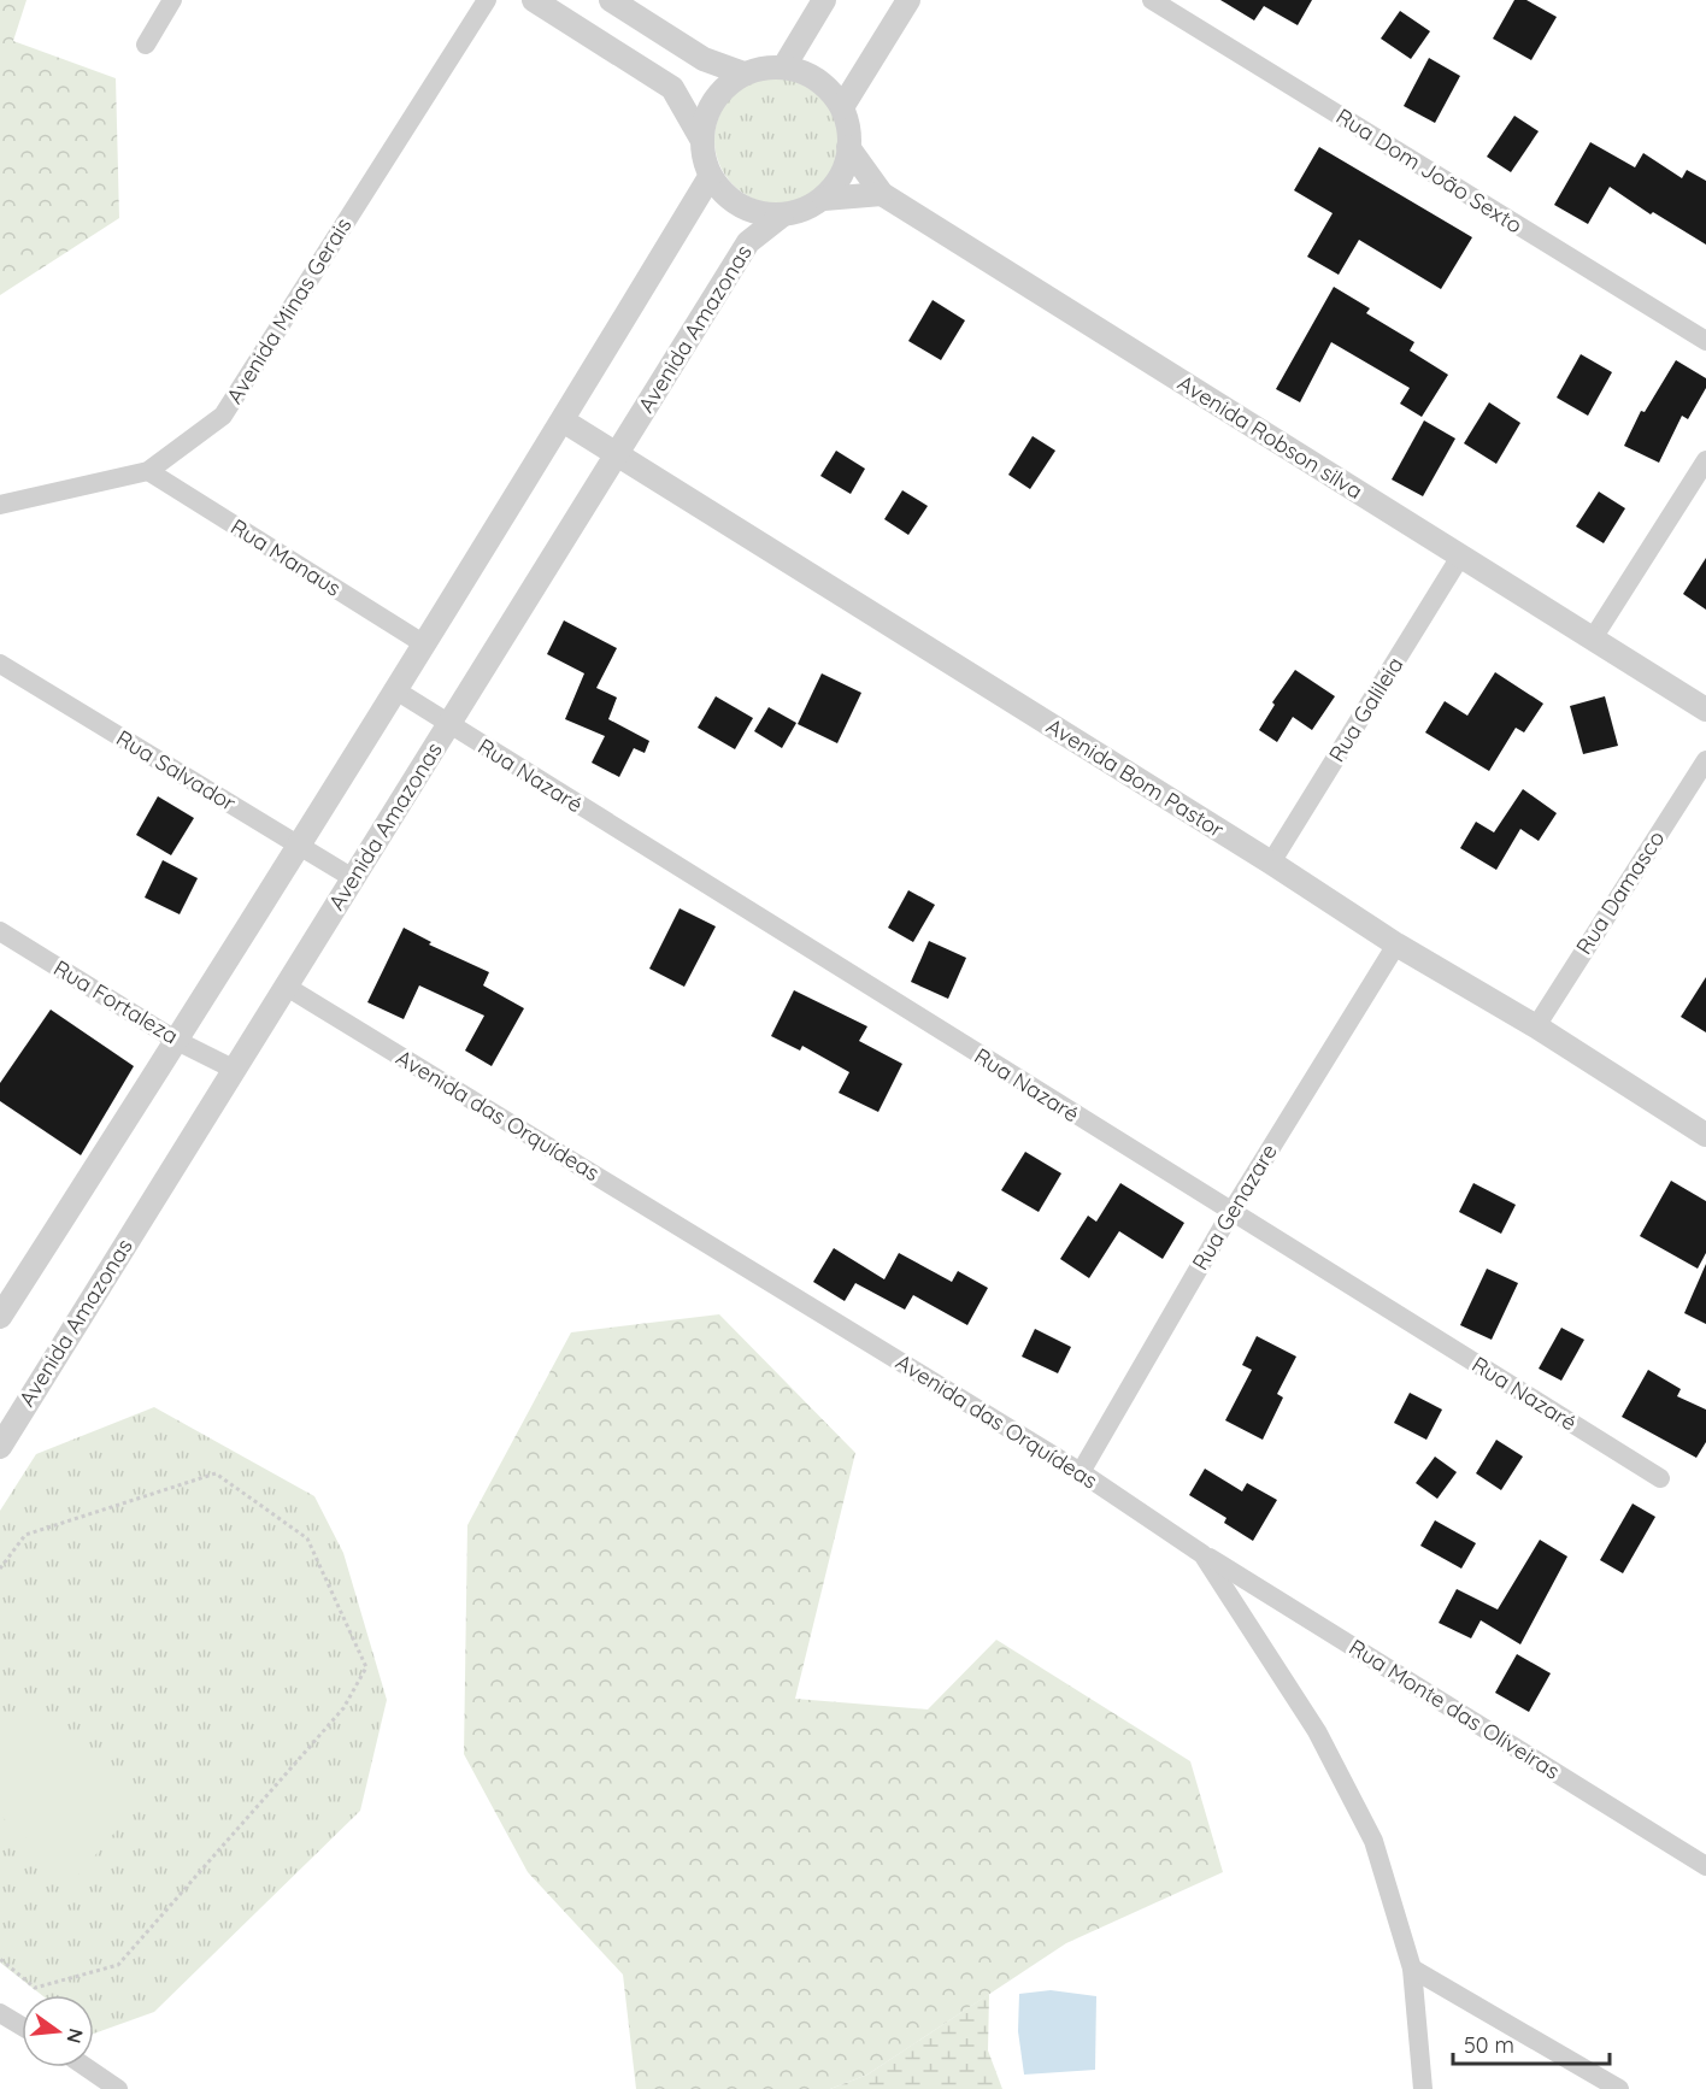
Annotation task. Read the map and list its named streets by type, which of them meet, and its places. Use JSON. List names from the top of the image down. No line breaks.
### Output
{"streets":{"street":["Rua Dom João Sexto","Avenida Minas Gerais","Avenida Amazonas","Avenida Robson silva","Rua Manaus","Rua Galileia","Rua Salvador","Rua Nazaré","Avenida Bom Pastor","Rua Damasco","Rua Fortaleza","Avenida das Orquídeas","Rua Genazare","Rua Monte das Oliveiras"]},"crossings":[["Avenida Minas Gerais","Rua Manaus"],["Avenida Amazonas","Avenida Robson silva"],["Avenida Amazonas","Rua Salvador"],["Avenida Amazonas","Rua Nazaré"],["Avenida Amazonas","Avenida Bom Pastor"],["Avenida Amazonas","Rua Fortaleza"],["Avenida Amazonas","Avenida das Orquídeas"],["Avenida Robson silva","Rua Galileia"],["Rua Galileia","Avenida Bom Pastor"],["Rua Nazaré","Rua Genazare"],["Avenida Bom Pastor","Rua Damasco"],["Avenida Bom Pastor","Rua Genazare"],["Avenida das Orquídeas","Rua Genazare"],["Avenida das Orquídeas","Rua Monte das Oliveiras"]],"scale_bar":"50 m","north":"right"}
